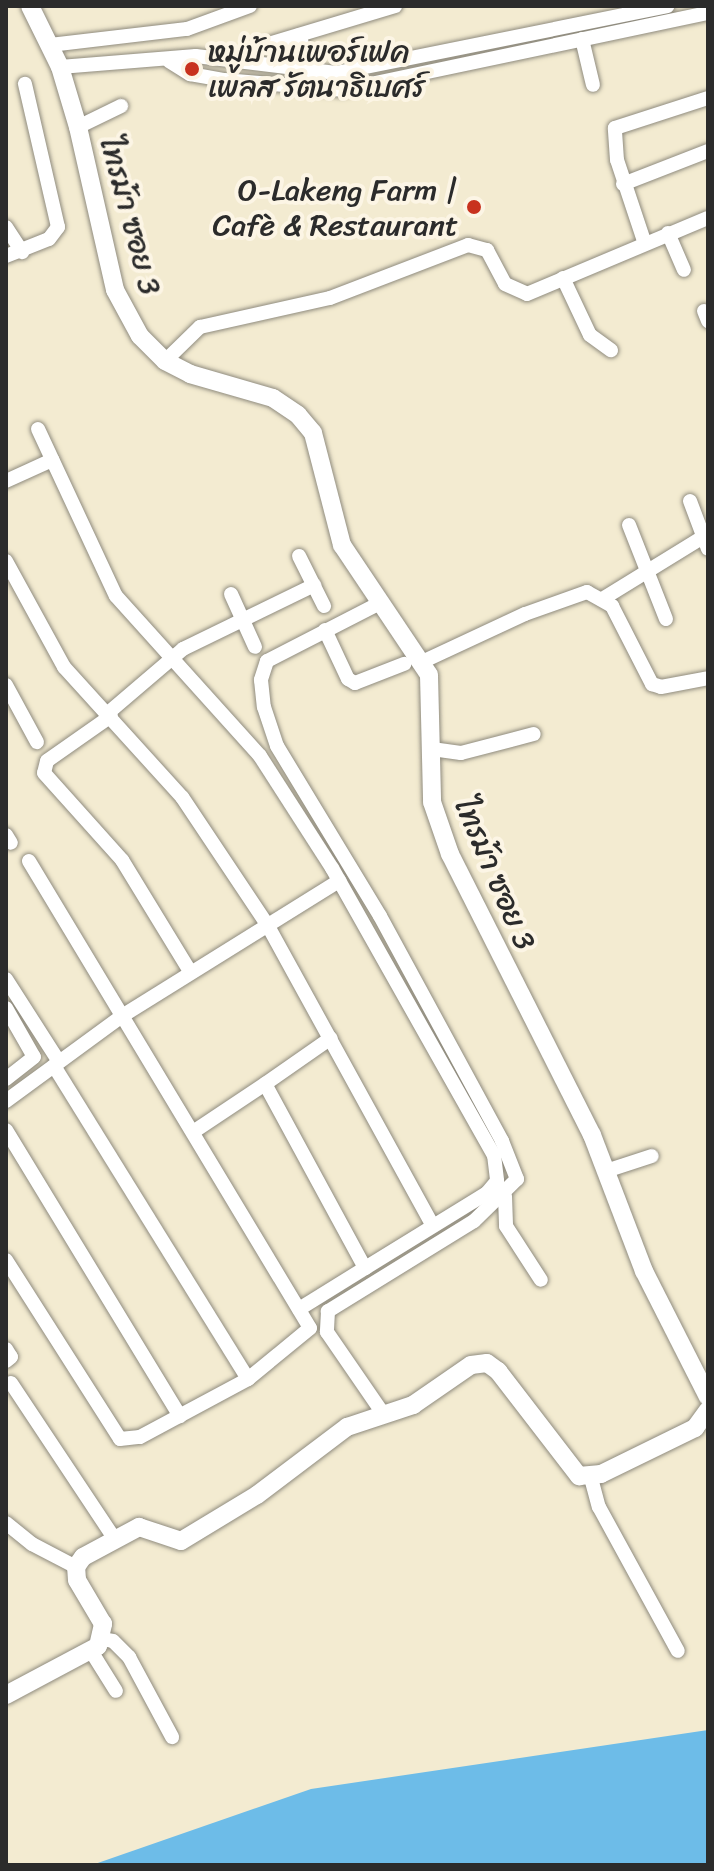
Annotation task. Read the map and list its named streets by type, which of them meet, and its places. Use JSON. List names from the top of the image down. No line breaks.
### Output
{"streets":{"street":["ไทรม้า ซอย 3"]},"places":["หมู่บ้านเพอร์เฟค เพลส รัตนาธิเบศร์","O-Lakeng Farm | Cafè & Restaurant"]}
